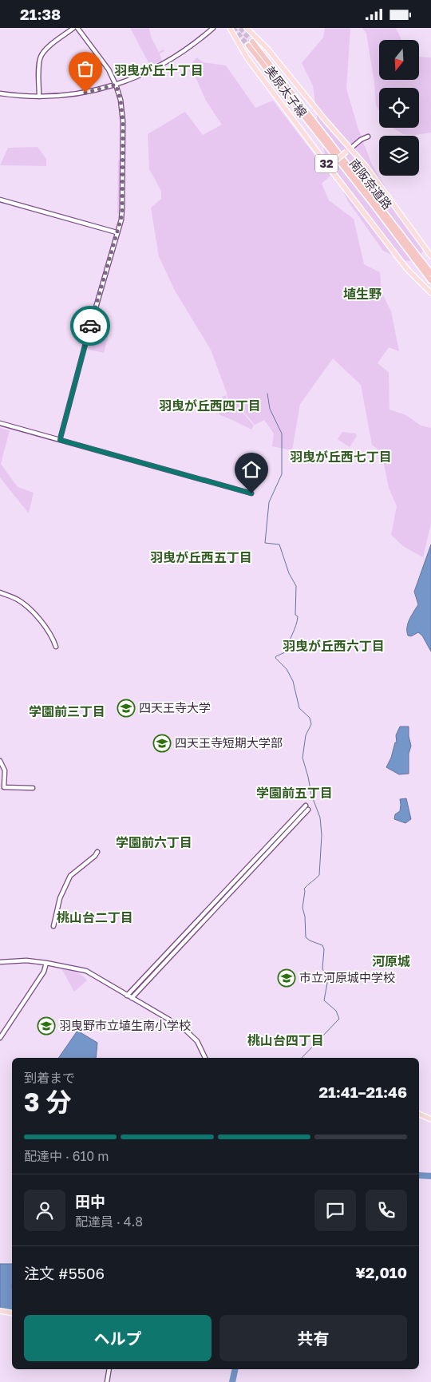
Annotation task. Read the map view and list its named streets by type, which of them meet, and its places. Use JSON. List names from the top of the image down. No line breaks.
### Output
{"streets":{"highway":["南阪奈道路"],"main road":["美原太子線","32"]},"crossings":[["美原太子線","32"]],"districts":["羽曳が丘十丁目","埴生野","羽曳が丘西四丁目","羽曳が丘西七丁目","羽曳が丘西五丁目","羽曳が丘西六丁目","学園前三丁目","学園前五丁目","学園前六丁目","桃山台二丁目","河原城","桃山台四丁目"],"places":{"school or university":["四天王寺大学","四天王寺短期大学部","市立河原城中学校","羽曳野市立埴生南小学校"]},"north":"bottom","page":{"status":"21:38","heading":["3 分","到着まで","21:41–21:46"],"panel":["田中","配達員 · 4.8","注文 #5506","¥2,010"],"bar":"配達中 · 610 m","buttons":["ヘルプ","共有"]}}
